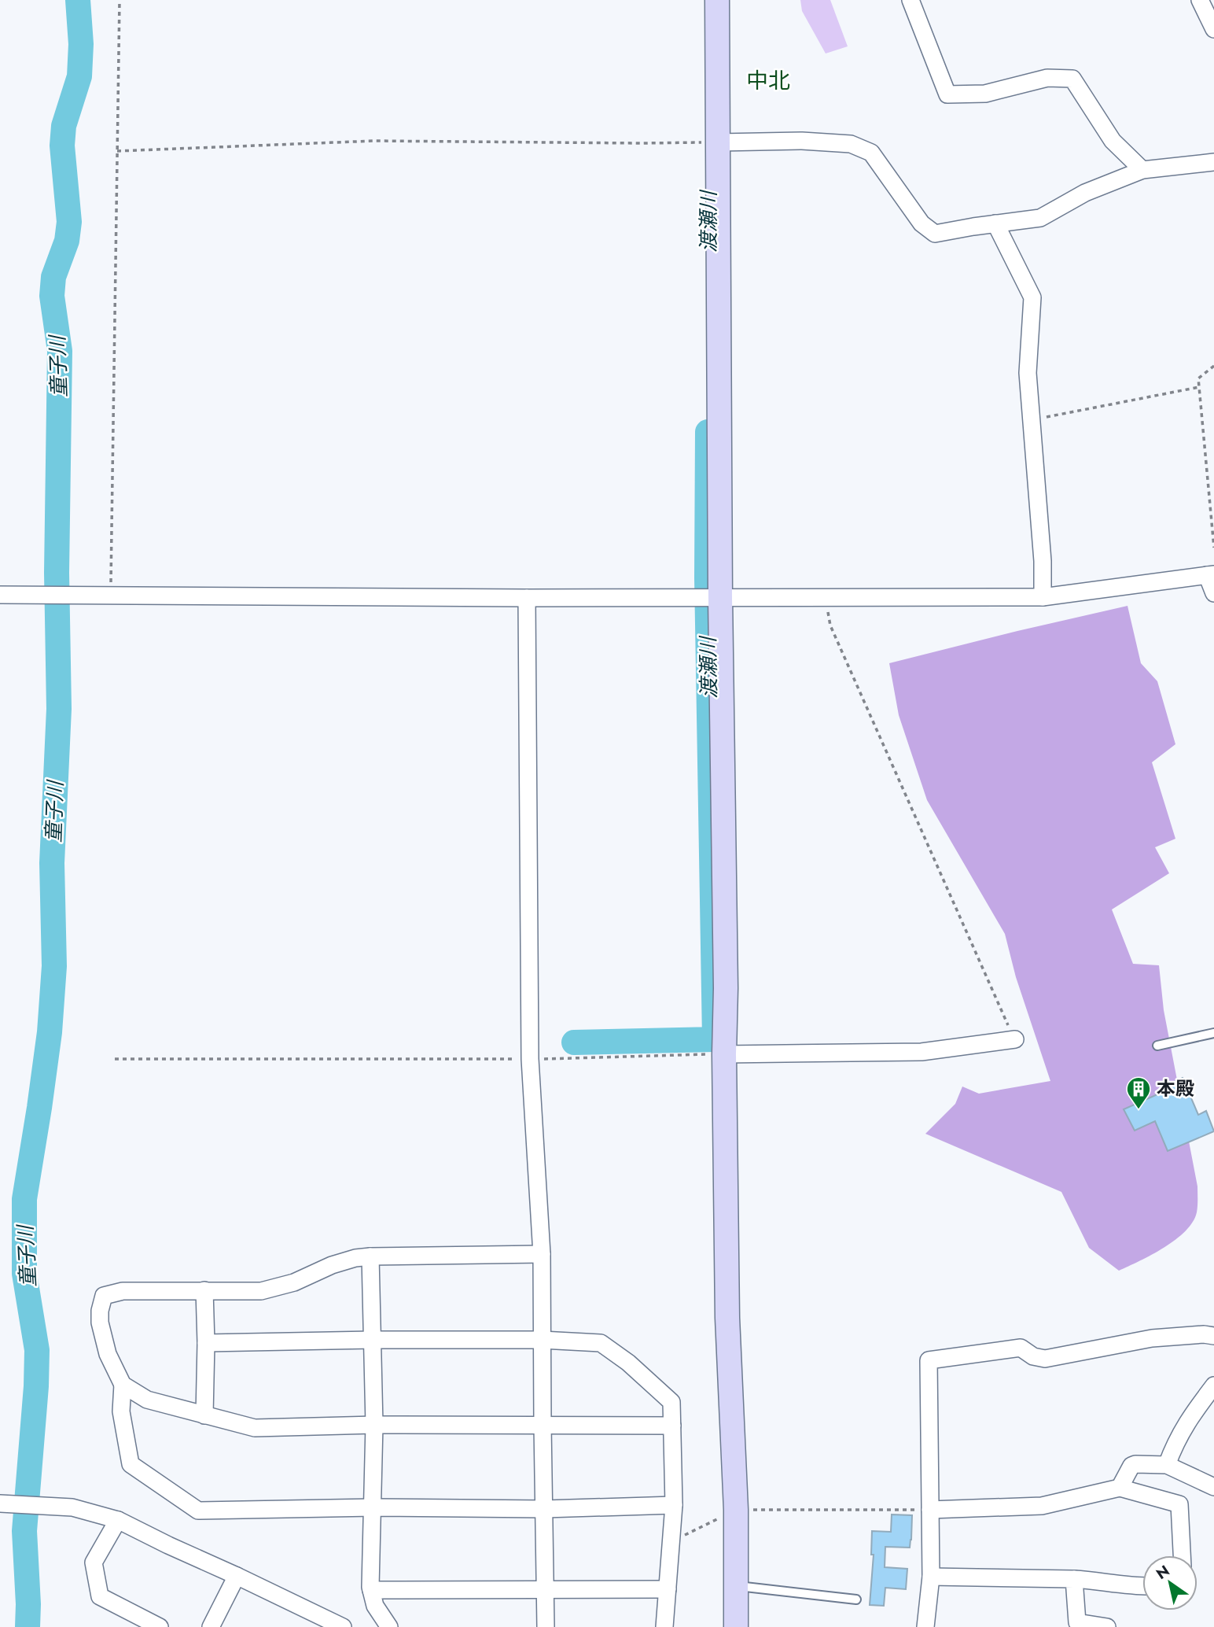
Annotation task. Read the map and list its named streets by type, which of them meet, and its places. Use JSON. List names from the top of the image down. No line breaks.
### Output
{"districts":["中北"],"water":["渡瀬川","童子川"],"places":{"building":["本殿"]},"north":"top left"}
